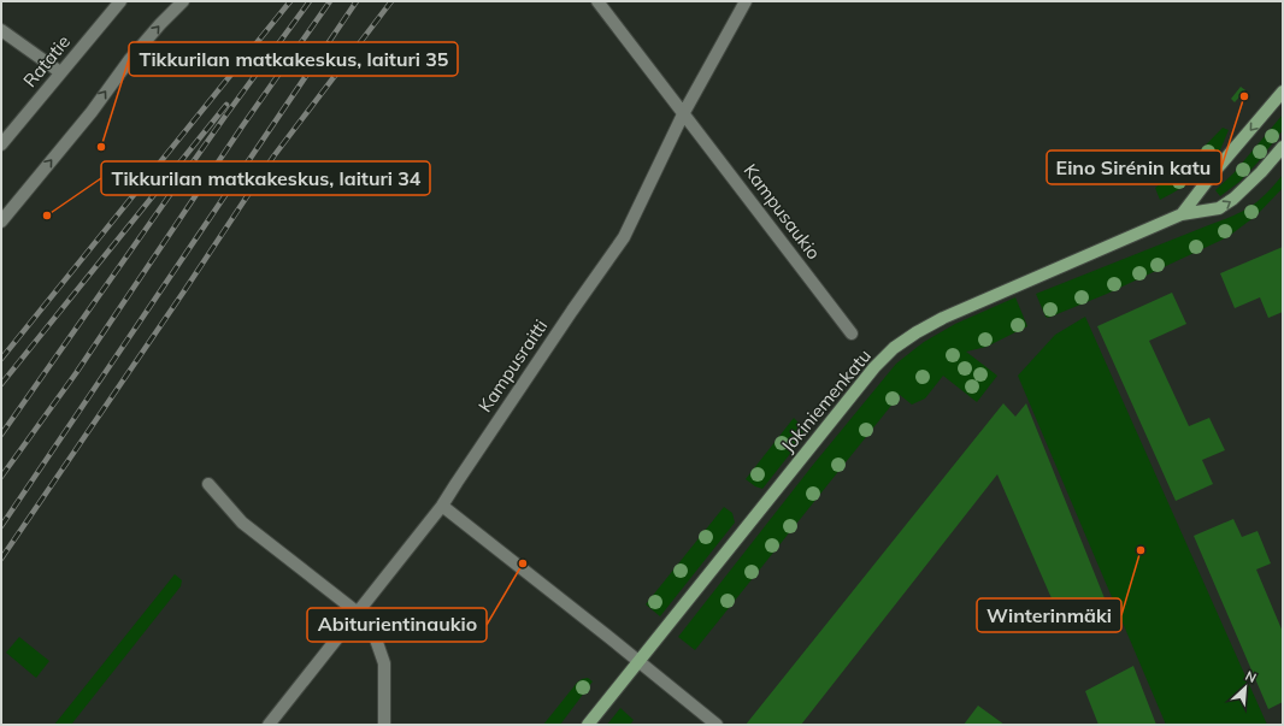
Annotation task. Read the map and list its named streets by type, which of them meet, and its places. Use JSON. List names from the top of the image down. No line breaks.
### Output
{"streets":{"main road":["Jokiniemenkatu"],"street":["Ratatie","Kampusaukio","Kampusraitti"]},"crossings":[["Kampusaukio","Kampusraitti"]],"places":["Eino Sirénin katu","Tikkurilan matkakeskus, laituri 35","Tikkurilan matkakeskus, laituri 34","Winterinmäki","Abiturientinaukio"],"north":"top right"}
